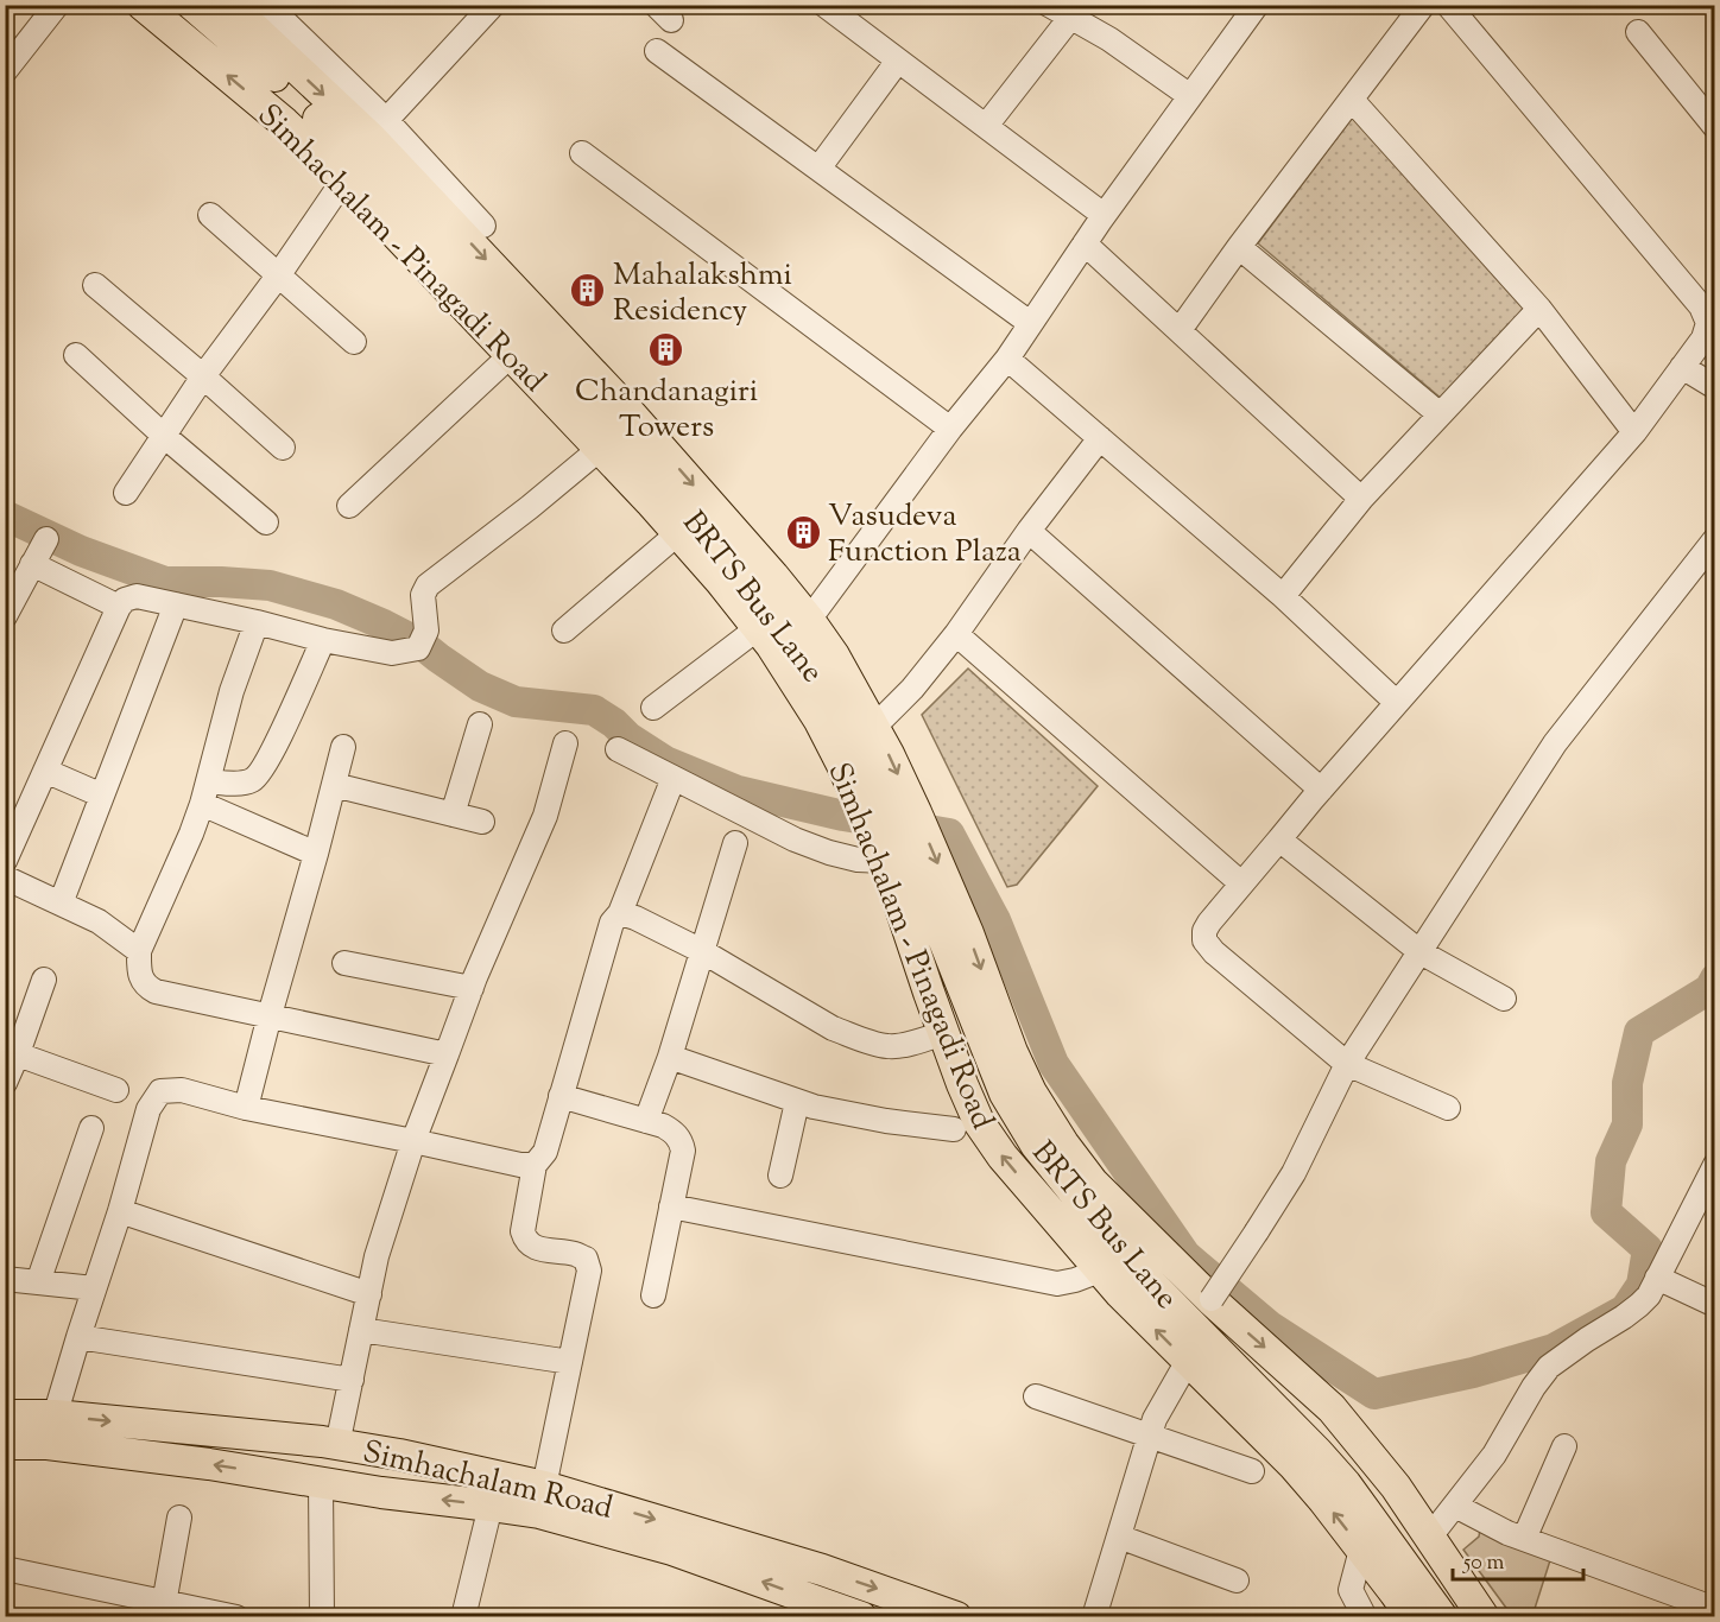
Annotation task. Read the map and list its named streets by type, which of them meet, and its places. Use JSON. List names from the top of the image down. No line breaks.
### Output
{"streets":{"main road":["Simhachalam - Pinagadi Road","BRTS Bus Lane","Simhachalam Road"]},"crossings":[["Simhachalam - Pinagadi Road","BRTS Bus Lane"]],"places":{"building":["Mahalakshmi Residency","Chandanagiri Towers","Vasudeva Function Plaza"]},"scale_bar":"50 m"}
